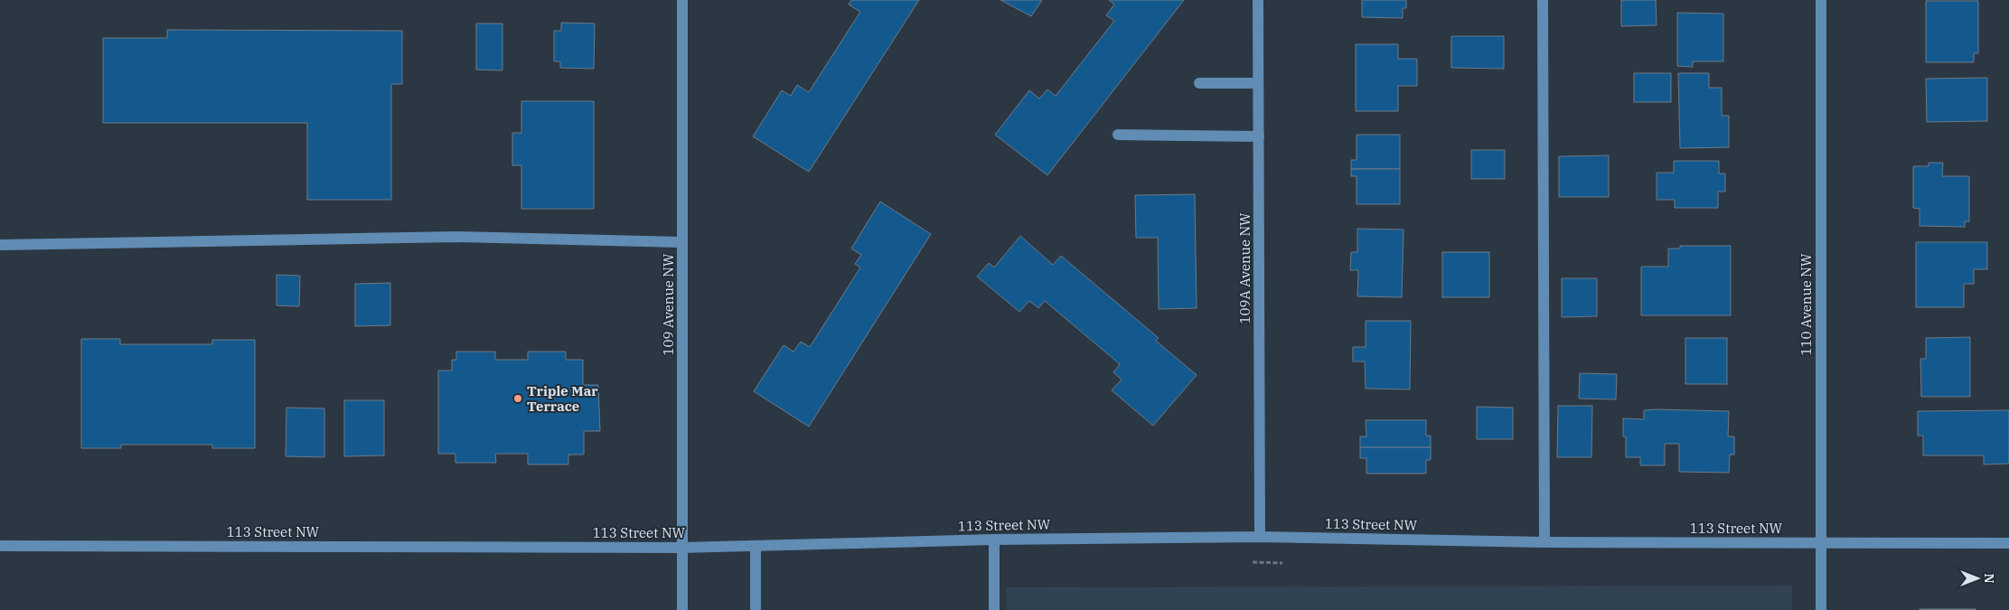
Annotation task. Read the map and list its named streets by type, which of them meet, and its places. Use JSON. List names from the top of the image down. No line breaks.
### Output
{"streets":{"street":["109A Avenue NW","109 Avenue NW","110 Avenue NW","113 Street NW"]},"crossings":[["109A Avenue NW","113 Street NW"],["109 Avenue NW","113 Street NW"],["110 Avenue NW","113 Street NW"]],"places":["Triple Mar Terrace"],"north":"right"}
